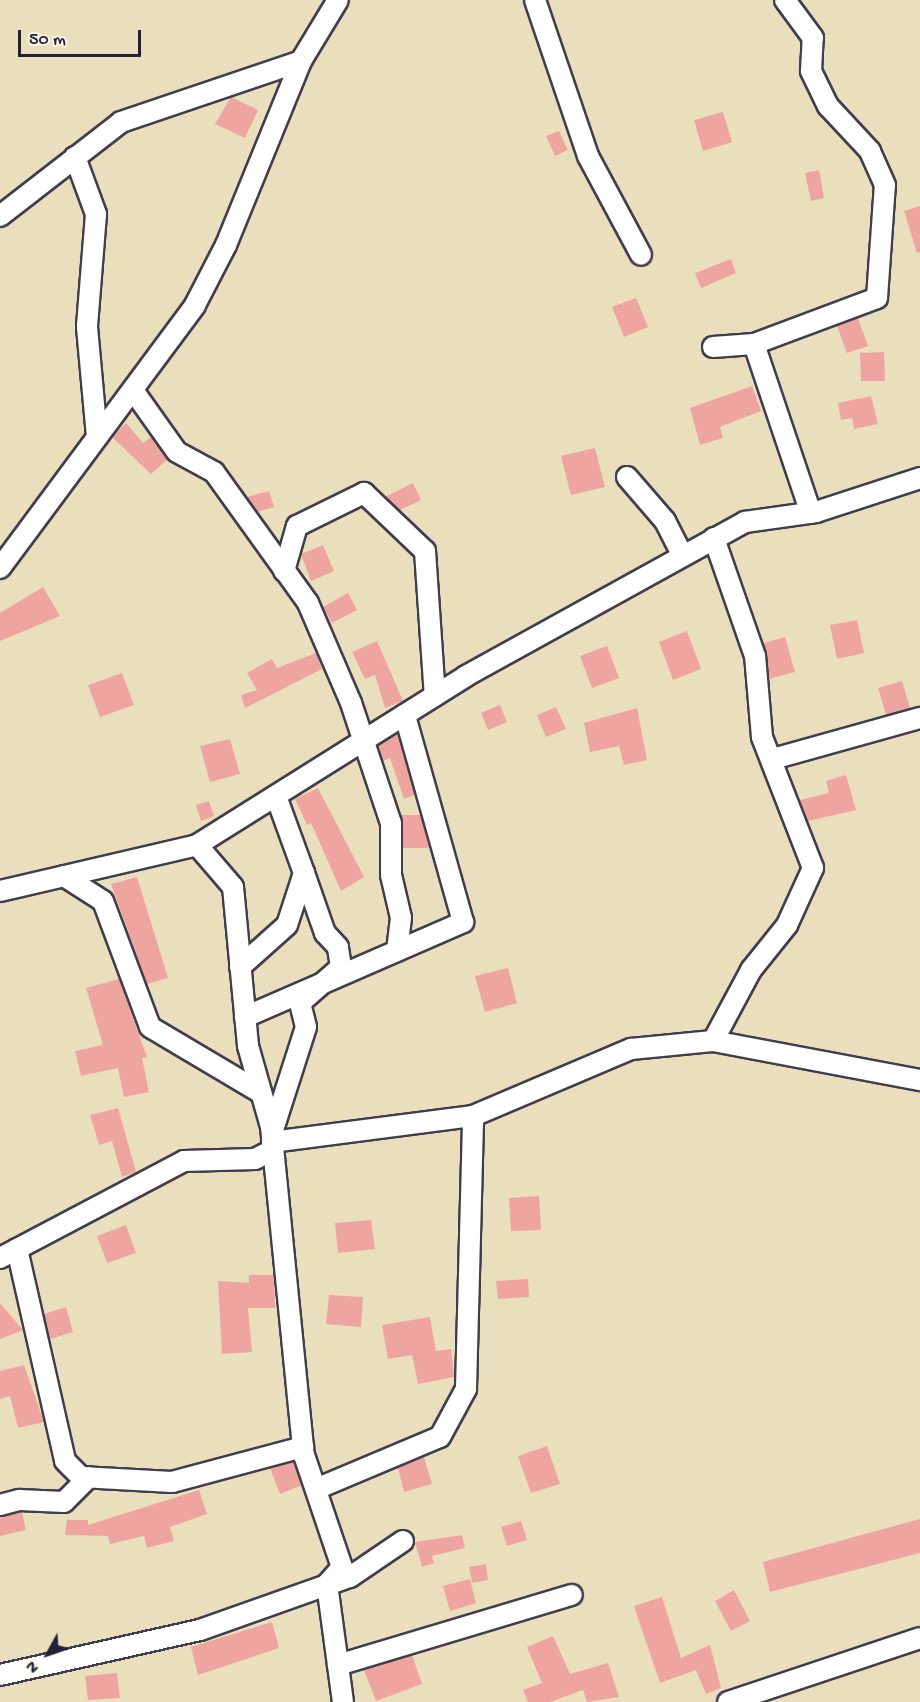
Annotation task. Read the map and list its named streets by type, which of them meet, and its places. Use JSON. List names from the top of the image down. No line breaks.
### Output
{"scale_bar":"50 m","north":"bottom left"}
